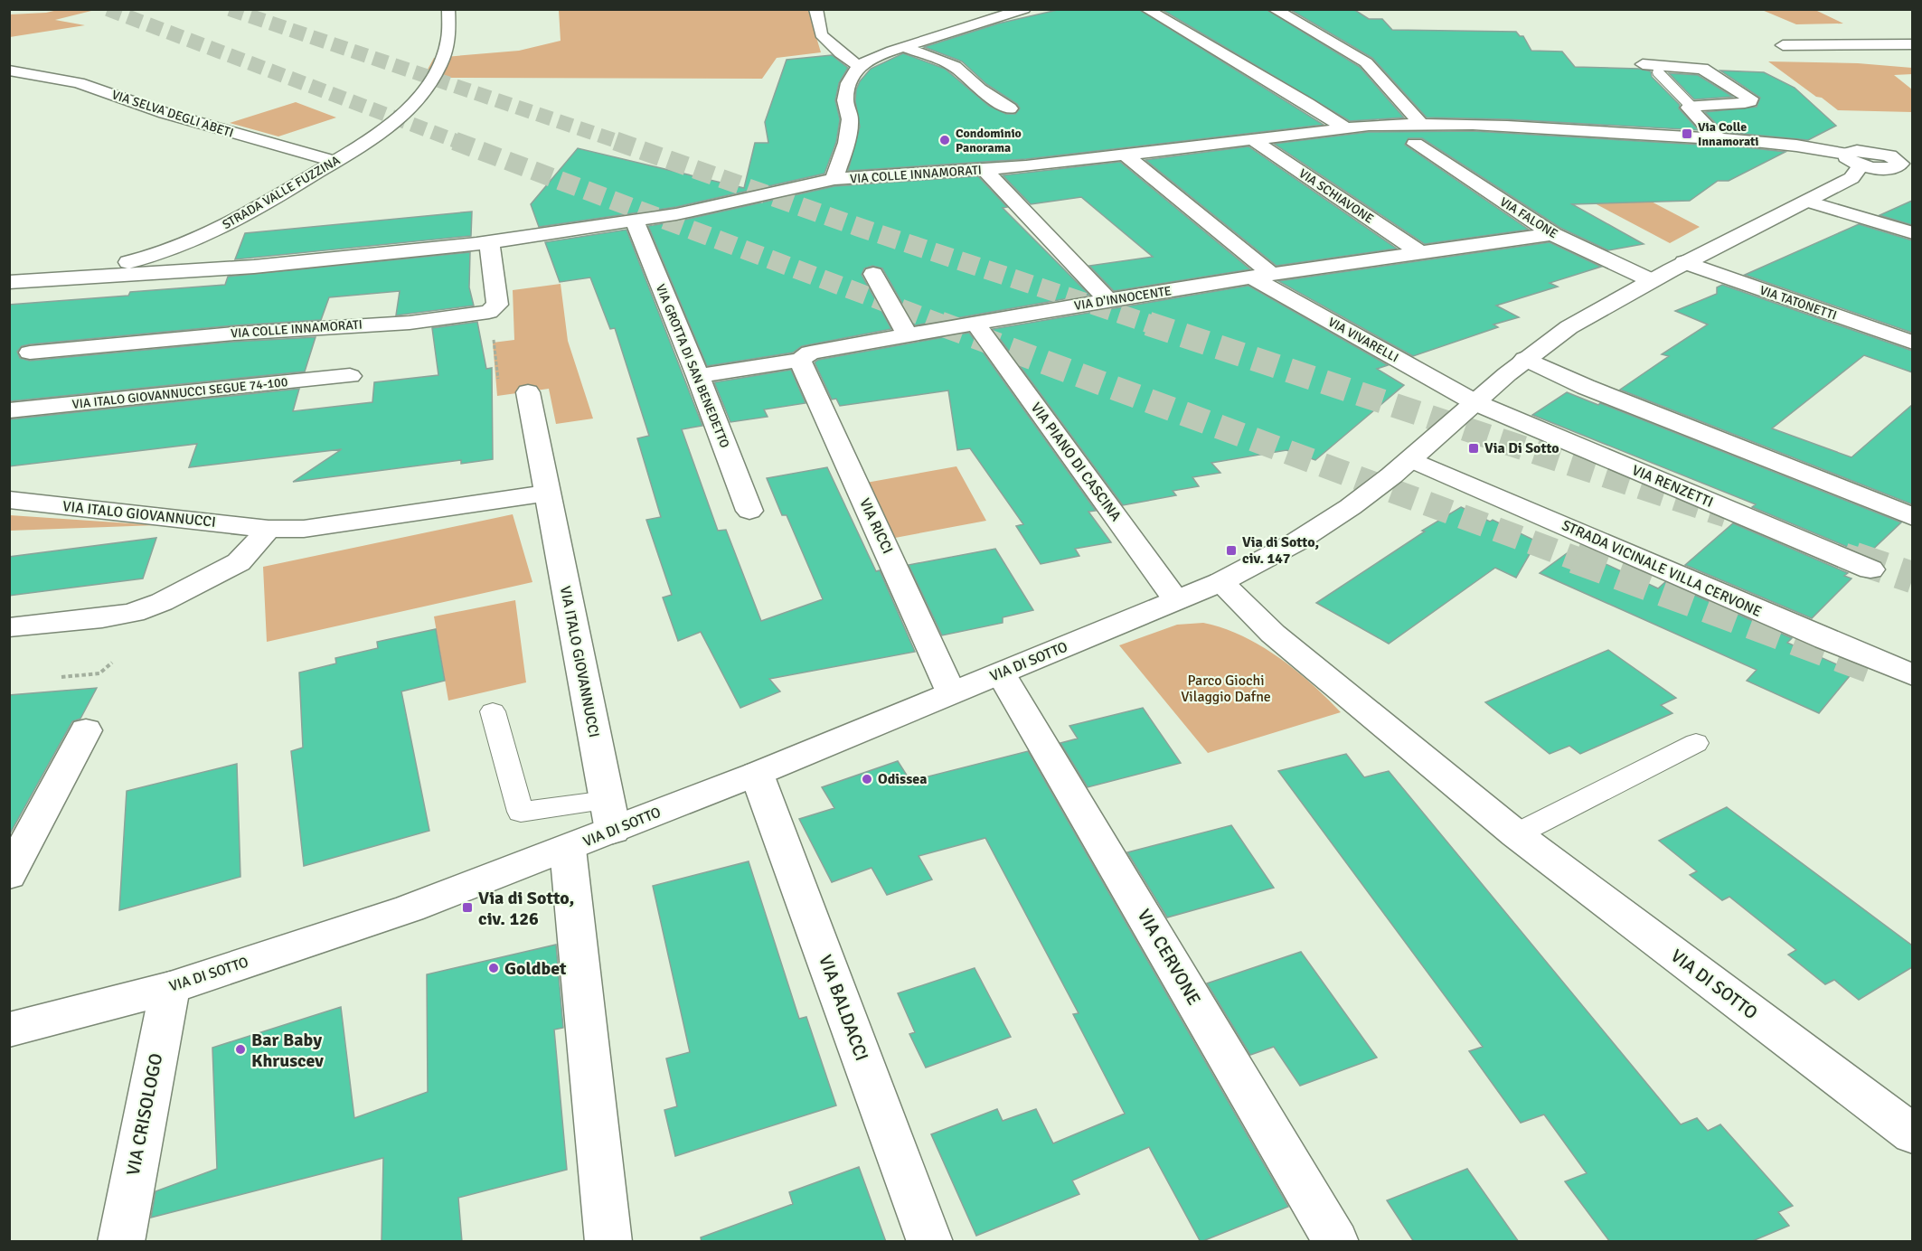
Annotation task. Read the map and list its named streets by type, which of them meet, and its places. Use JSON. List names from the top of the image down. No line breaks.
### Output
{"streets":{"street":["VIA SELVA DEGLI ABETI","VIA COLLE INNAMORATI","STRADA VALLE FUZZINA","VIA SCHIAVONE","VIA FALONE","VIA D'INNOCENTE","VIA TATONETTI","VIA VIVARELLI","VIA GROTTA DI SAN BENEDETTO","VIA ITALO GIOVANNUCCI SEGUE 74-100","VIA PIANO DI CASCINA","VIA RENZETTI","VIA ITALO GIOVANNUCCI","VIA RICCI","STRADA VICINALE VILLA CERVONE","VIA DI SOTTO","VIA CERVONE","VIA BALDACCI","VIA CRISOLOGO"]},"crossings":[["VIA SELVA DEGLI ABETI","STRADA VALLE FUZZINA"],["VIA COLLE INNAMORATI","STRADA VALLE FUZZINA"],["VIA COLLE INNAMORATI","VIA SCHIAVONE"],["VIA COLLE INNAMORATI","VIA VIVARELLI"],["VIA COLLE INNAMORATI","VIA GROTTA DI SAN BENEDETTO"],["VIA COLLE INNAMORATI","VIA DI SOTTO"],["VIA SCHIAVONE","VIA D'INNOCENTE"],["VIA FALONE","VIA D'INNOCENTE"],["VIA FALONE","VIA DI SOTTO"],["VIA D'INNOCENTE","VIA VIVARELLI"],["VIA D'INNOCENTE","VIA GROTTA DI SAN BENEDETTO"],["VIA D'INNOCENTE","VIA PIANO DI CASCINA"],["VIA D'INNOCENTE","VIA RICCI"],["VIA TATONETTI","VIA DI SOTTO"],["VIA VIVARELLI","VIA RENZETTI"],["VIA VIVARELLI","VIA DI SOTTO"],["VIA PIANO DI CASCINA","VIA DI SOTTO"],["VIA RENZETTI","VIA DI SOTTO"],["VIA ITALO GIOVANNUCCI","VIA DI SOTTO"],["VIA RICCI","VIA DI SOTTO"],["STRADA VICINALE VILLA CERVONE","VIA DI SOTTO"],["VIA DI SOTTO","VIA CERVONE"],["VIA DI SOTTO","VIA BALDACCI"],["VIA DI SOTTO","VIA CRISOLOGO"]],"parks":["Parco Giochi Vilaggio Dafne"],"places":{"transit":["Via Colle Innamorati","Via Di Sotto","Via di Sotto, civ. 147","Via di Sotto, civ. 126"],"other":["Condominio Panorama","Odissea","Goldbet","Bar Baby Khruscev"]}}
